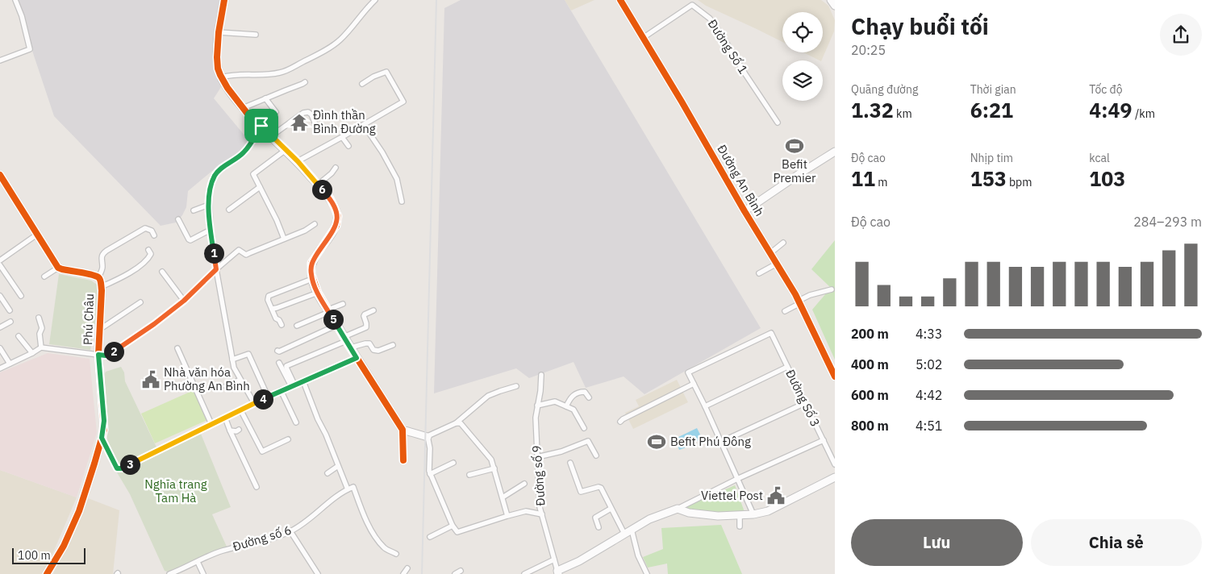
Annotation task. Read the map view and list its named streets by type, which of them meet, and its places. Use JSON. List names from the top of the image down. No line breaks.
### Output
{"streets":{"street":["Đường Số 1","Đường An Bình","Phú Châu","Đường Số 3","Đường số 9","Đường số 6"]},"parks":["Nghĩa trang Tam Hà"],"places":{"temple":["Đình thần Bình Đường"],"sports":["Befit Premier","Befit Phú Đông"],"public building":["Nhà văn hóa Phường An Bình","Viettel Post"]},"scale_bar":"100 m","page":{"heading":["Chạy buổi tối","20:25"],"stats":[["Quãng đường","1.32 km"],["Thời gian","6:21"],["Tốc độ","4:49 /km"],["Độ cao","11 m"],["Nhịp tim","153 bpm"],["kcal","103"]],"pins":["6","1","5","2","4","3"],"chart":["Độ cao","284–293 m"],"list":[{"name":"200 m","note":"4:33"},{"name":"400 m","note":"5:02"},{"name":"600 m","note":"4:42"},{"name":"800 m","note":"4:51"}],"buttons":["Lưu","Chia sẻ"],"scale":"100 m"}}
